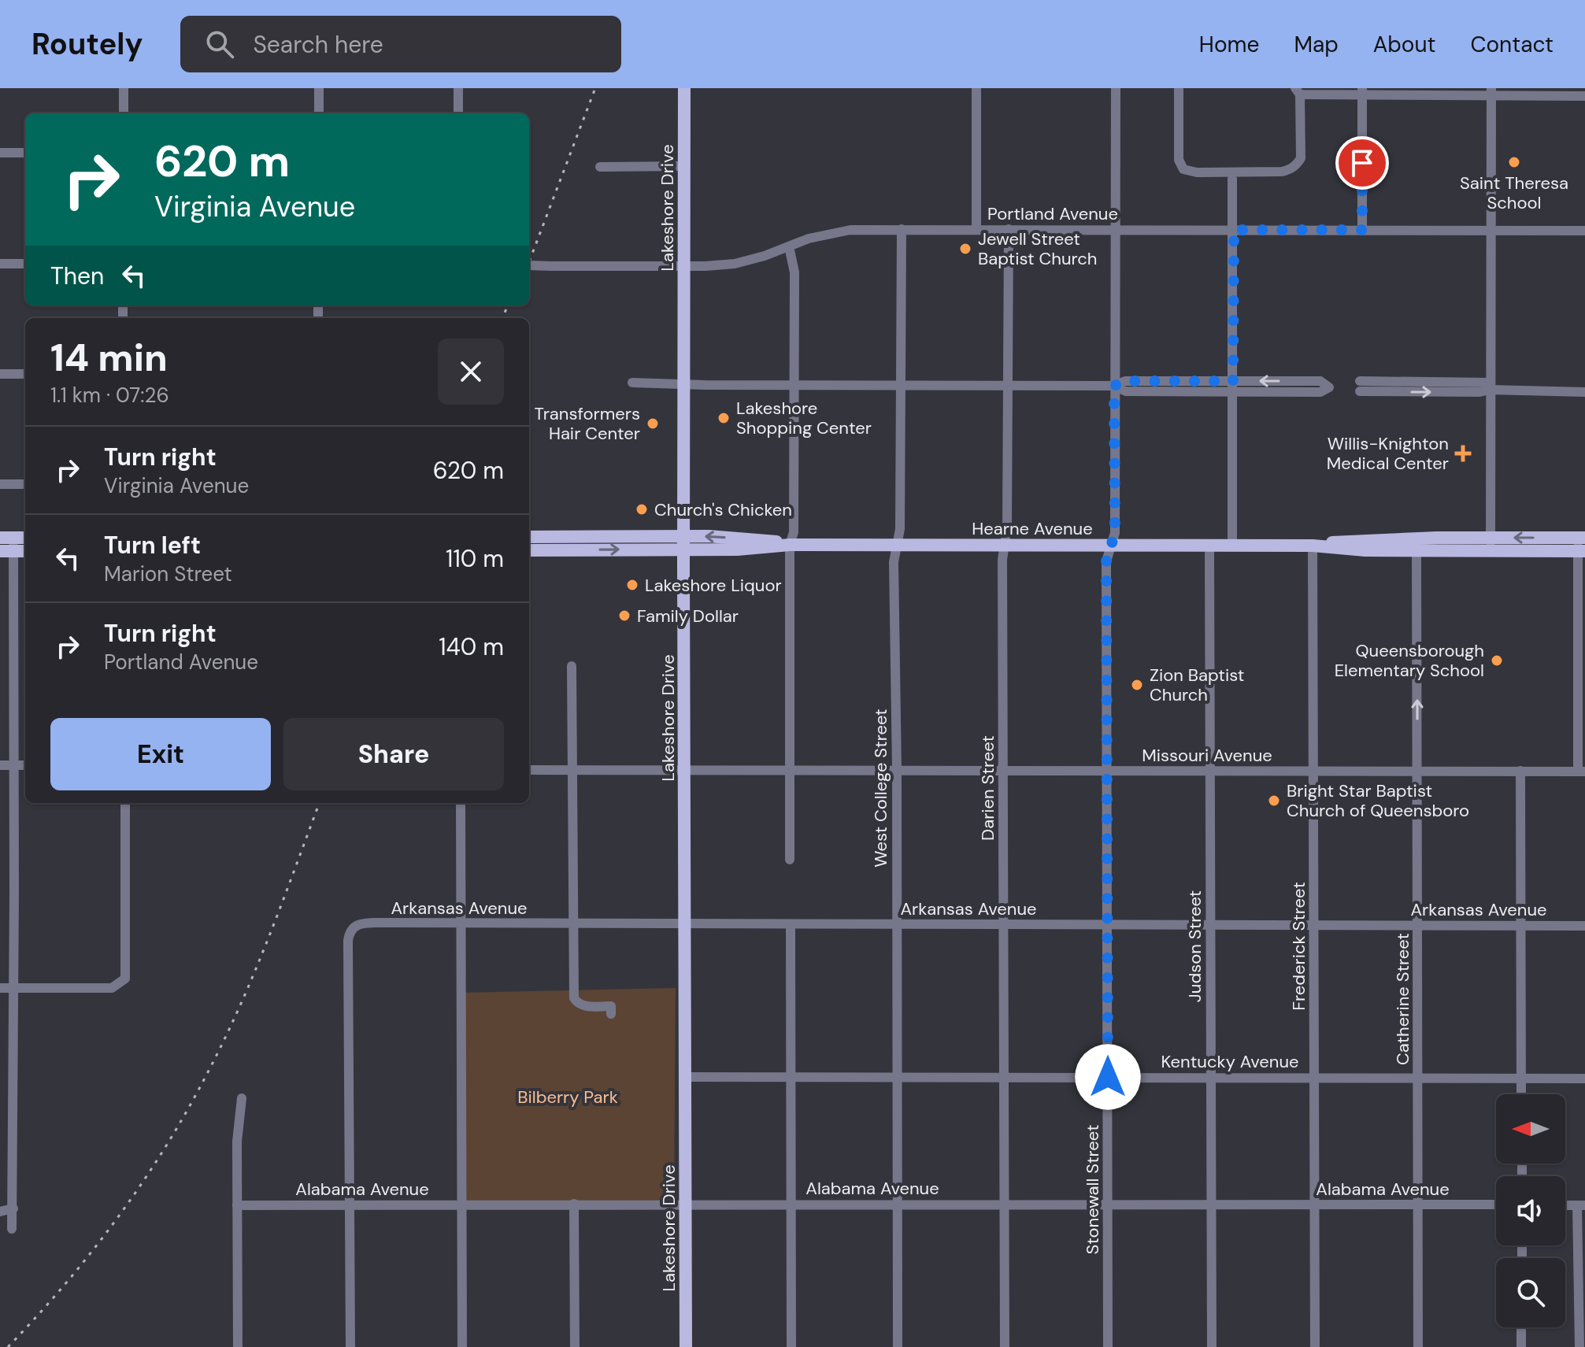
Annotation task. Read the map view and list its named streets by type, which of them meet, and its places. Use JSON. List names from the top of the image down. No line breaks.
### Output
{"streets":{"main road":["Lakeshore Drive","Hearne Avenue"],"street":["Portland Avenue","Missouri Avenue","West College Street","Darien Street","Arkansas Avenue","Judson Street","Frederick Street","Catherine Street","Kentucky Avenue","Alabama Avenue","Stonewall Street"]},"crossings":[["Lakeshore Drive","Portland Avenue"],["Lakeshore Drive","Hearne Avenue"],["Lakeshore Drive","Missouri Avenue"],["Lakeshore Drive","Arkansas Avenue"],["Lakeshore Drive","Kentucky Avenue"],["Lakeshore Drive","Alabama Avenue"],["Portland Avenue","West College Street"],["Portland Avenue","Darien Street"],["Portland Avenue","Stonewall Street"],["Hearne Avenue","West College Street"],["Hearne Avenue","Darien Street"],["Hearne Avenue","Judson Street"],["Hearne Avenue","Frederick Street"],["Hearne Avenue","Catherine Street"],["Hearne Avenue","Stonewall Street"],["Missouri Avenue","West College Street"],["Missouri Avenue","Darien Street"],["Missouri Avenue","Judson Street"],["Missouri Avenue","Frederick Street"],["Missouri Avenue","Catherine Street"],["Missouri Avenue","Stonewall Street"],["West College Street","Arkansas Avenue"],["West College Street","Kentucky Avenue"],["West College Street","Alabama Avenue"],["Darien Street","Arkansas Avenue"],["Darien Street","Kentucky Avenue"],["Darien Street","Alabama Avenue"],["Arkansas Avenue","Judson Street"],["Arkansas Avenue","Frederick Street"],["Arkansas Avenue","Catherine Street"],["Arkansas Avenue","Alabama Avenue"],["Arkansas Avenue","Stonewall Street"],["Judson Street","Kentucky Avenue"],["Judson Street","Alabama Avenue"],["Frederick Street","Kentucky Avenue"],["Frederick Street","Alabama Avenue"],["Catherine Street","Kentucky Avenue"],["Catherine Street","Alabama Avenue"],["Kentucky Avenue","Stonewall Street"],["Alabama Avenue","Stonewall Street"]],"parks":["Bilberry Park"],"places":{"other":["Saint Theresa School","Jewell Street Baptist Church","Lakeshore Shopping Center","Transformers Hair Center","Church's Chicken","Lakeshore Liquor","Family Dollar","Queensborough Elementary School","Zion Baptist Church","Bright Star Baptist Church of Queensboro"],"health":["Willis-Knighton Medical Center"]},"north":"left","page":{"header":"Routely","search":"Search here","nav":["Home","Map","About","Contact"],"turn":["620 m","Virginia Avenue"],"then":"Then","heading":["14 min","1.1 km · 07:26"],"list":[{"name":"Turn right","note":"Virginia Avenue","value":"620 m"},{"name":"Turn left","note":"Marion Street","value":"110 m"},{"name":"Turn right","note":"Portland Avenue","value":"140 m"}],"buttons":["Exit","Share"]}}
